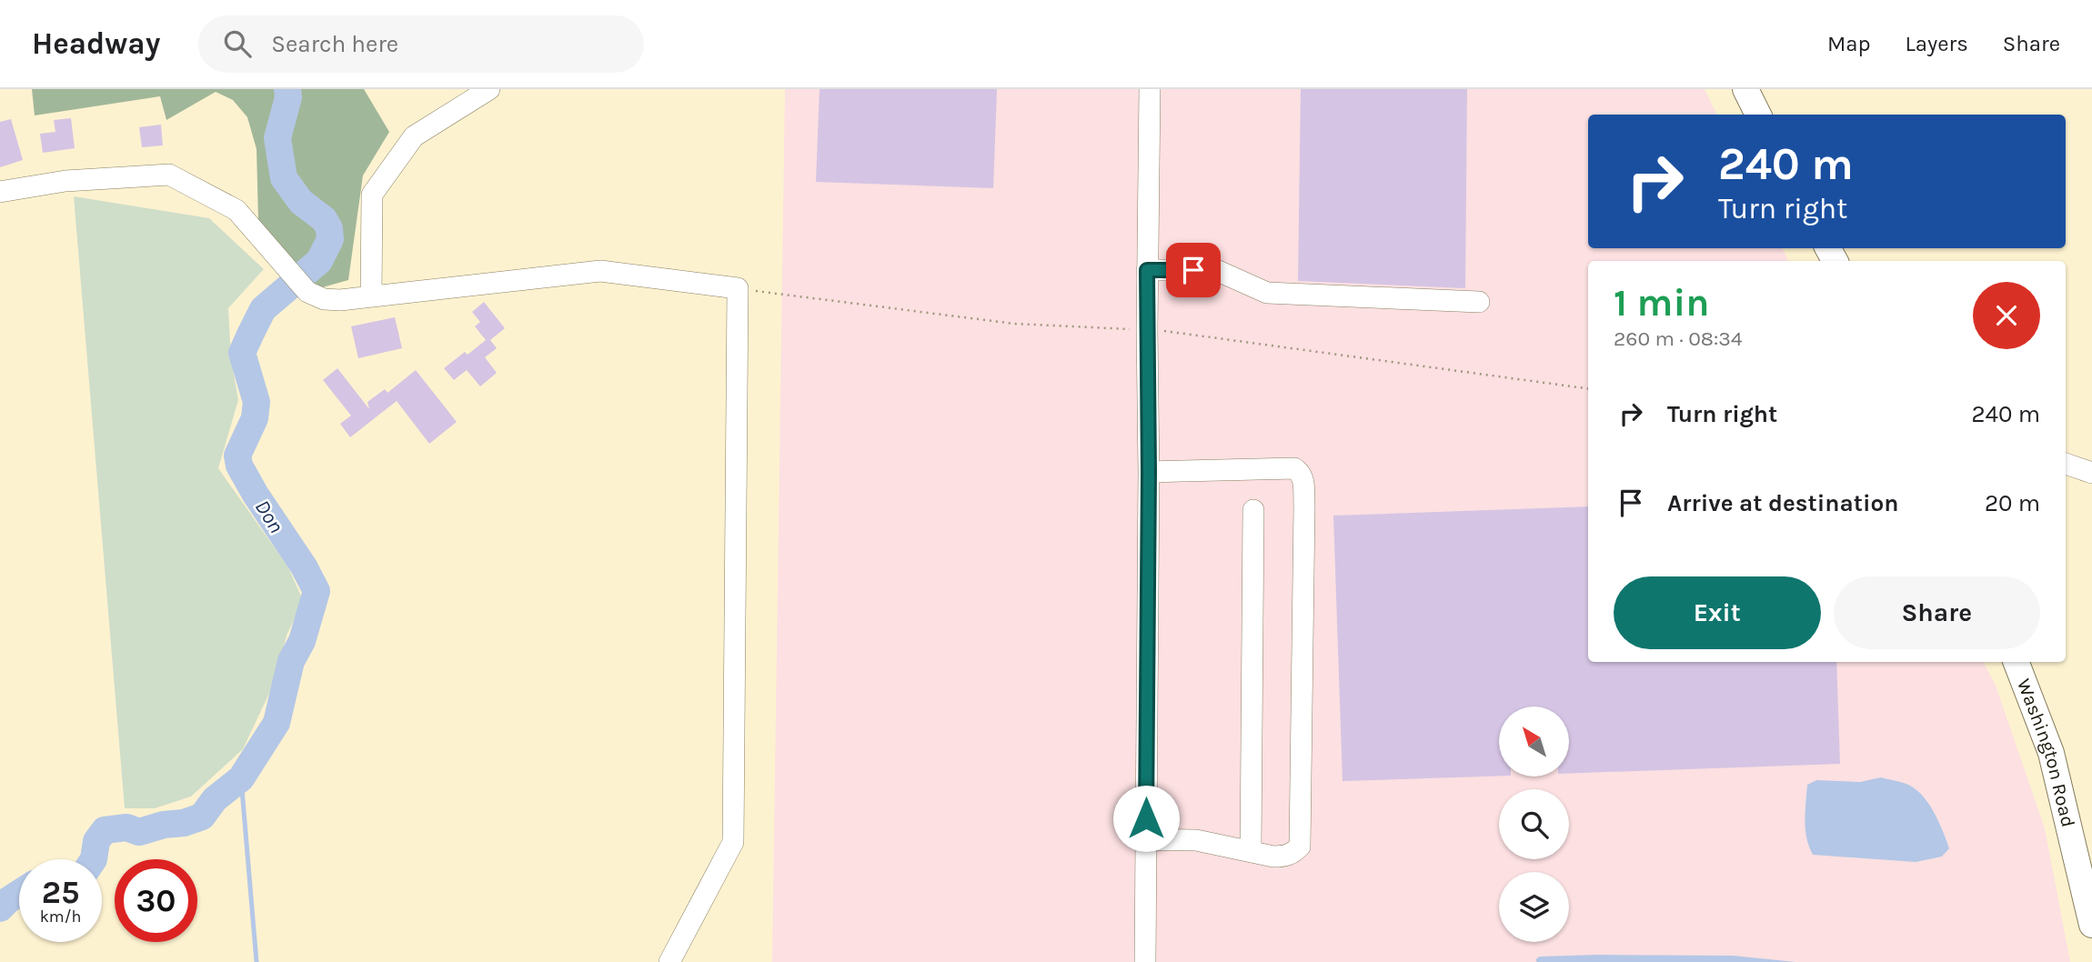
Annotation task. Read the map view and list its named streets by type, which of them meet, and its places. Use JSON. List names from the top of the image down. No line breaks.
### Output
{"streets":{"main road":["Washington Road"]},"water":["Don"],"north":"top left","page":{"header":"Headway","search":"Search here","nav":["Map","Layers","Share"],"turn":["240 m","Turn right"],"heading":["1 min","260 m · 08:34"],"list":[{"name":"Turn right","value":"240 m"},{"name":"Arrive at destination","value":"20 m"}],"buttons":["Exit","Share"],"speed":"25 km/h","limit":"30"}}
